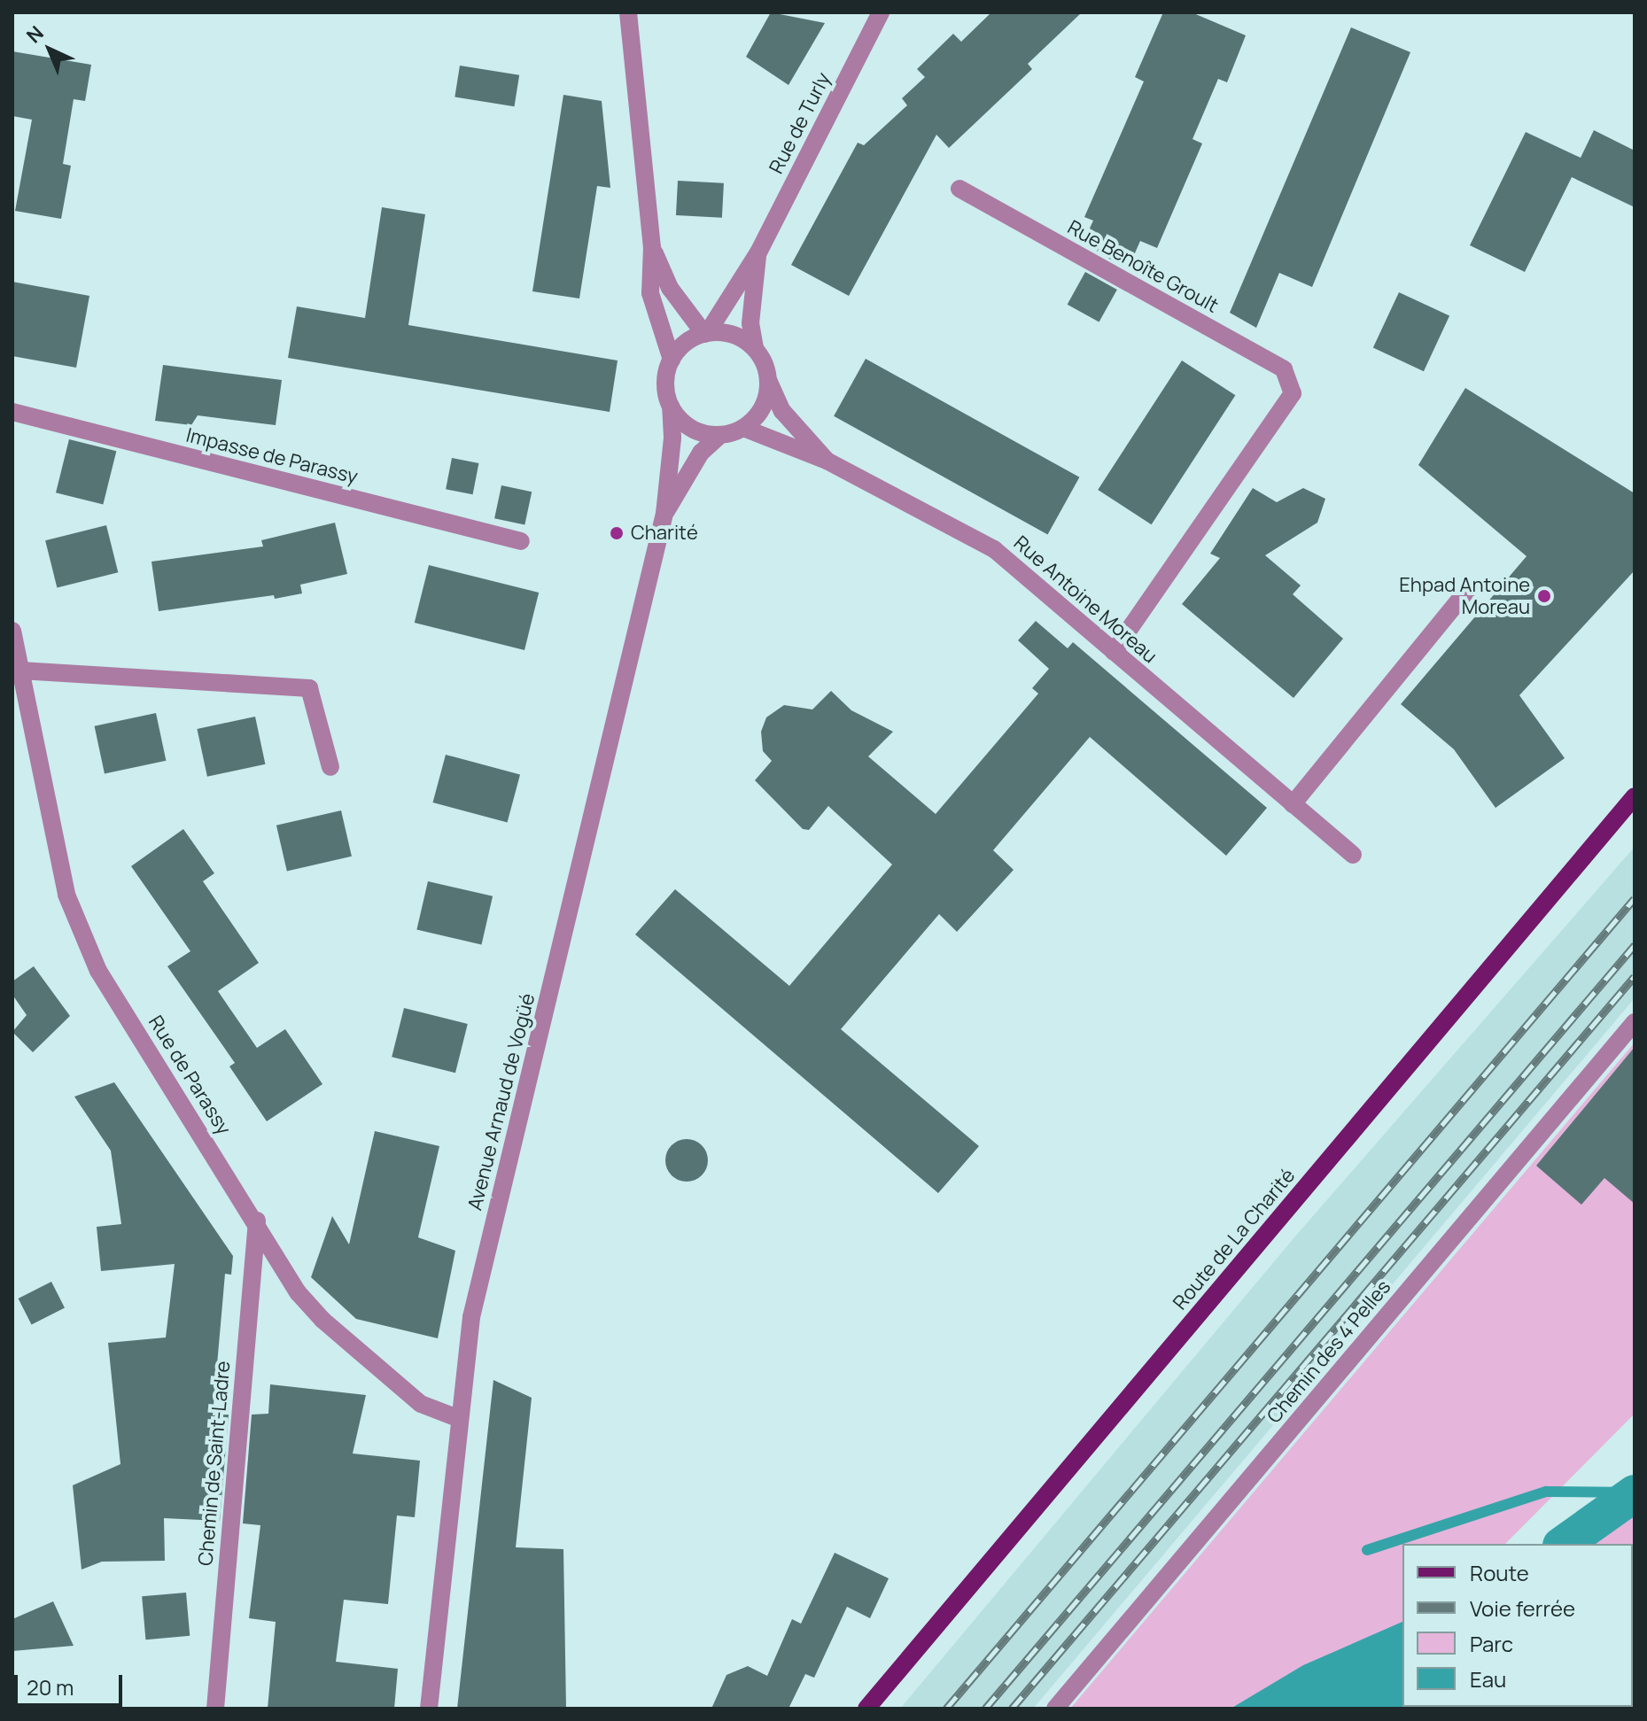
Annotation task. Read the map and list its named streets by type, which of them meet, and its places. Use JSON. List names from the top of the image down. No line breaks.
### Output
{"streets":{"main road":["Route de La Charité"],"street":["Rue de Turly","Rue Benoîte Groult","Impasse de Parassy","Rue Antoine Moreau","Rue de Parassy","Avenue Arnaud de Vogüé","Chemin des 4 Pelles","Chemin de Saint-Ladre"]},"crossings":[["Rue de Turly","Rue Antoine Moreau"],["Rue de Turly","Avenue Arnaud de Vogüé"],["Rue Benoîte Groult","Rue Antoine Moreau"],["Rue Antoine Moreau","Avenue Arnaud de Vogüé"],["Rue de Parassy","Avenue Arnaud de Vogüé"],["Rue de Parassy","Chemin de Saint-Ladre"]],"places":["Charité","Ehpad Antoine Moreau"],"legend":["Route","Voie ferrée","Parc","Eau"],"scale_bar":"20 m","north":"top left"}
